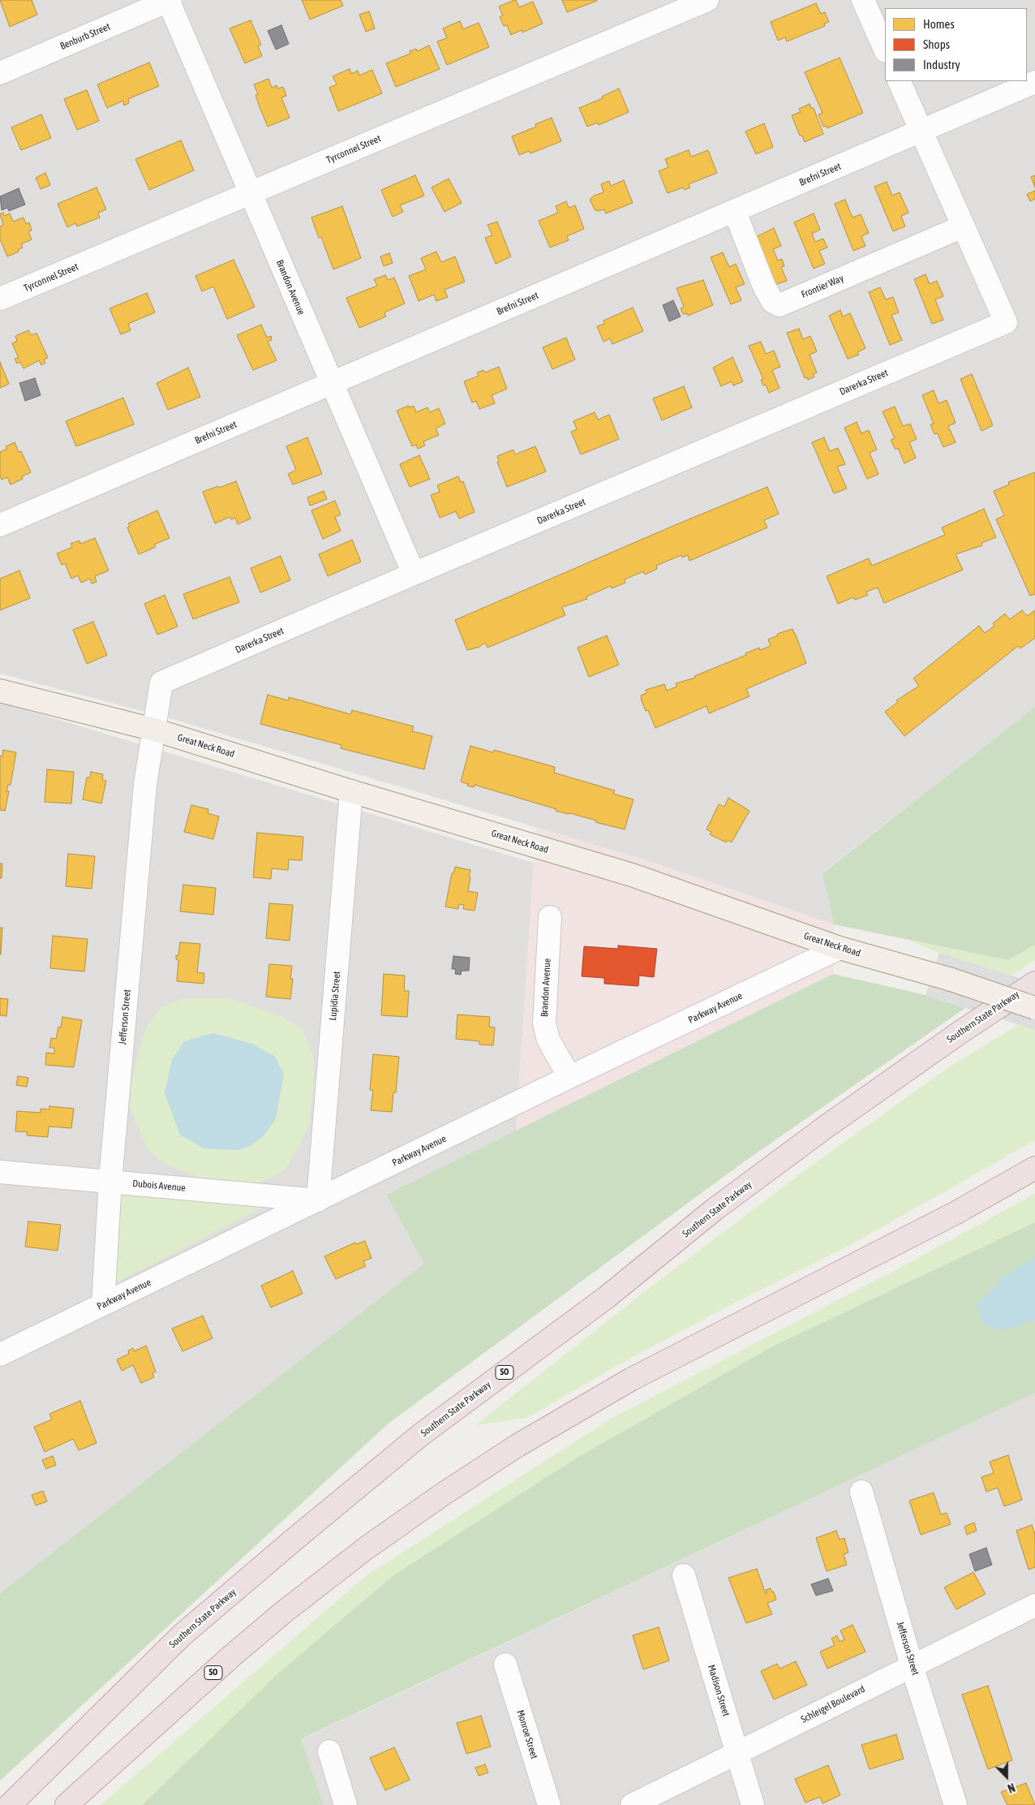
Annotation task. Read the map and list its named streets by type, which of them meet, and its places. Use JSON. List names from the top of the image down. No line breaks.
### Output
{"streets":{"highway":["Southern State Parkway","SO"],"main road":["Great Neck Road"],"street":["Benburb Street","Tyrconnel Street","Brefni Street","Frontier Way","Brandon Avenue","Darerka Street","Lupidia Street","Parkway Avenue","Jefferson Street","Dubois Avenue","Madison Street","Schleigel Boulevard","Monroe Street"]},"crossings":[["Benburb Street","Brandon Avenue"],["Tyrconnel Street","Brandon Avenue"],["Brefni Street","Frontier Way"],["Brefni Street","Brandon Avenue"],["Frontier Way","Darerka Street"],["Brandon Avenue","Darerka Street"],["Brandon Avenue","Parkway Avenue"],["Darerka Street","Great Neck Road"],["Darerka Street","Jefferson Street"],["Great Neck Road","Lupidia Street"],["Great Neck Road","Parkway Avenue"],["Great Neck Road","Jefferson Street"],["Lupidia Street","Parkway Avenue"],["Lupidia Street","Dubois Avenue"],["Parkway Avenue","Jefferson Street"],["Parkway Avenue","Dubois Avenue"],["Jefferson Street","Dubois Avenue"],["Jefferson Street","Schleigel Boulevard"],["Madison Street","Schleigel Boulevard"]],"legend":["Homes","Shops","Industry"],"north":"bottom"}
